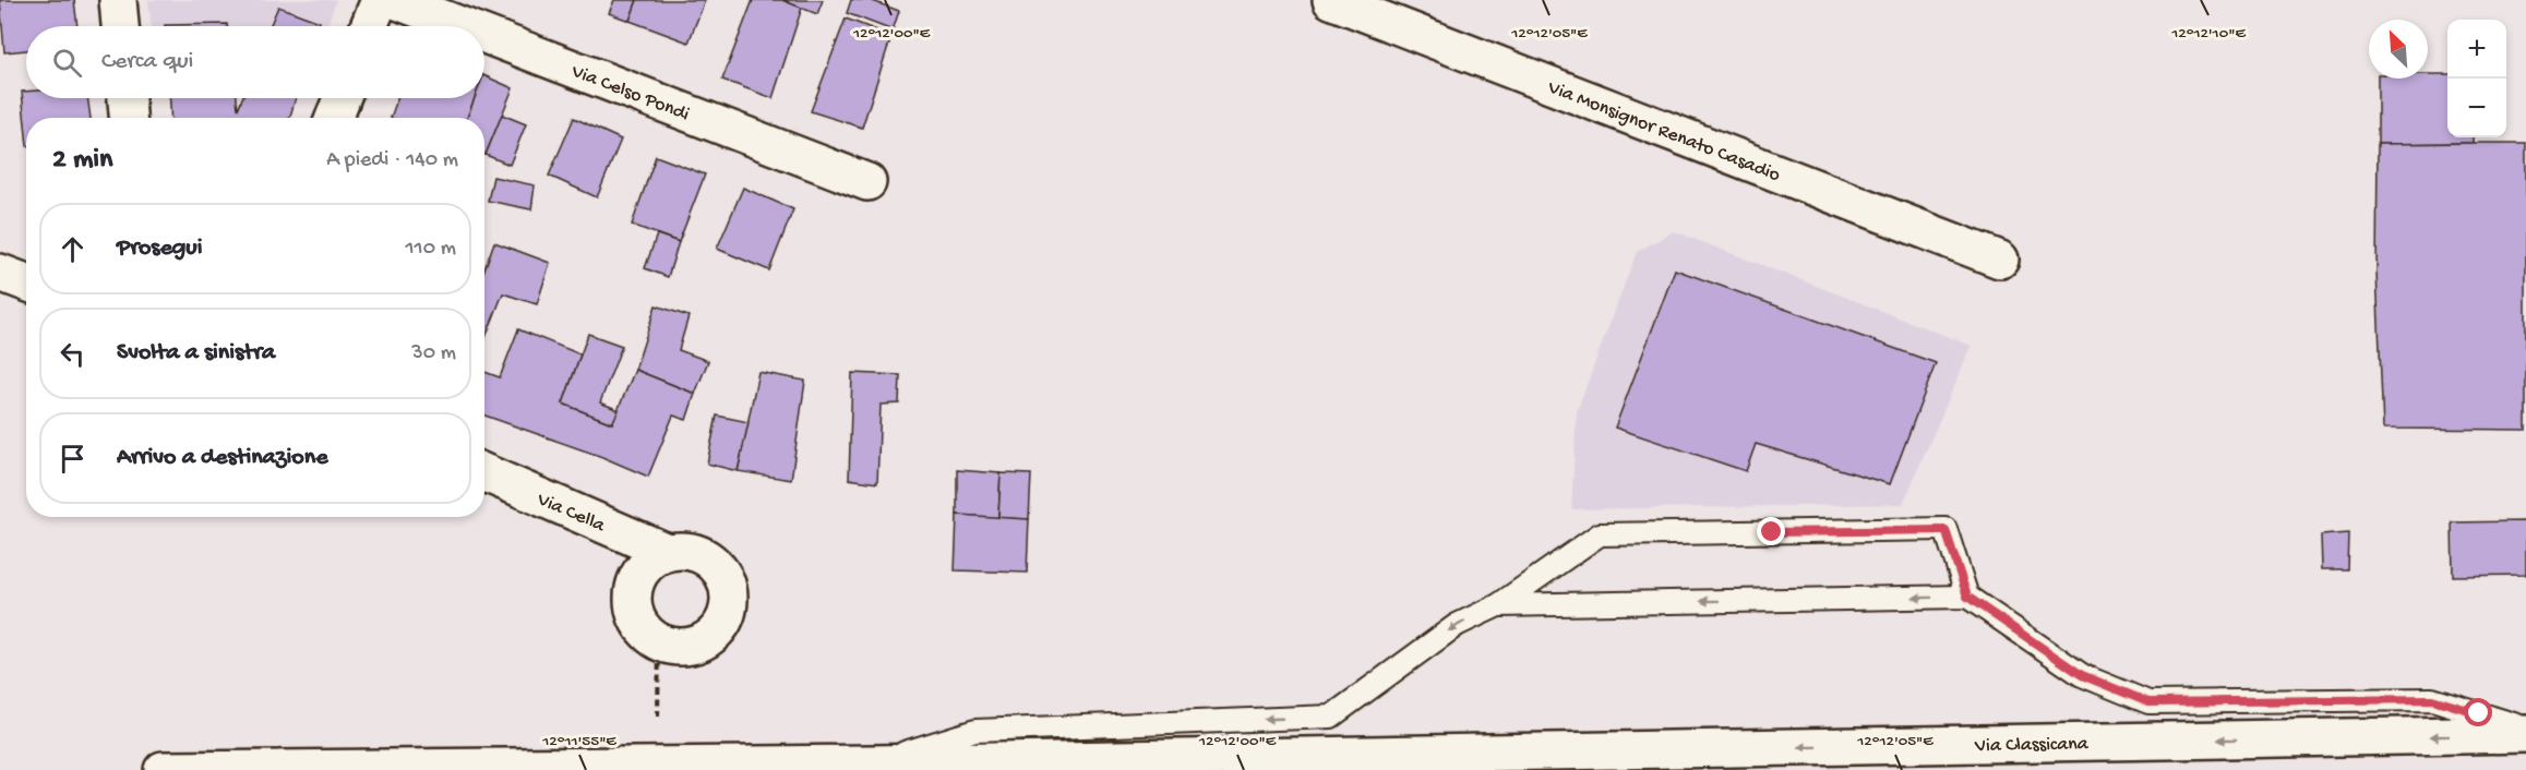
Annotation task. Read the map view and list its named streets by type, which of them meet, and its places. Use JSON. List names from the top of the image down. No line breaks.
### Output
{"streets":{"main road":["Via Celso Pondi","Via Monsignor Renato Casadio","Via Cella","Via Classicana"]},"one_way":["Via Classicana"],"north":"top left","page":{"map_buttons":["+","−"],"search":"Cerca qui","heading":["2 min","A piedi · 140 m"],"list":[["Prosegui","110 m"],["Svolta a sinistra","30 m"],"Arrivo a destinazione"]},"coordinates":["12°12'00\"E","12°12'05\"E","12°12'10\"E","12°11'55\"E"]}
